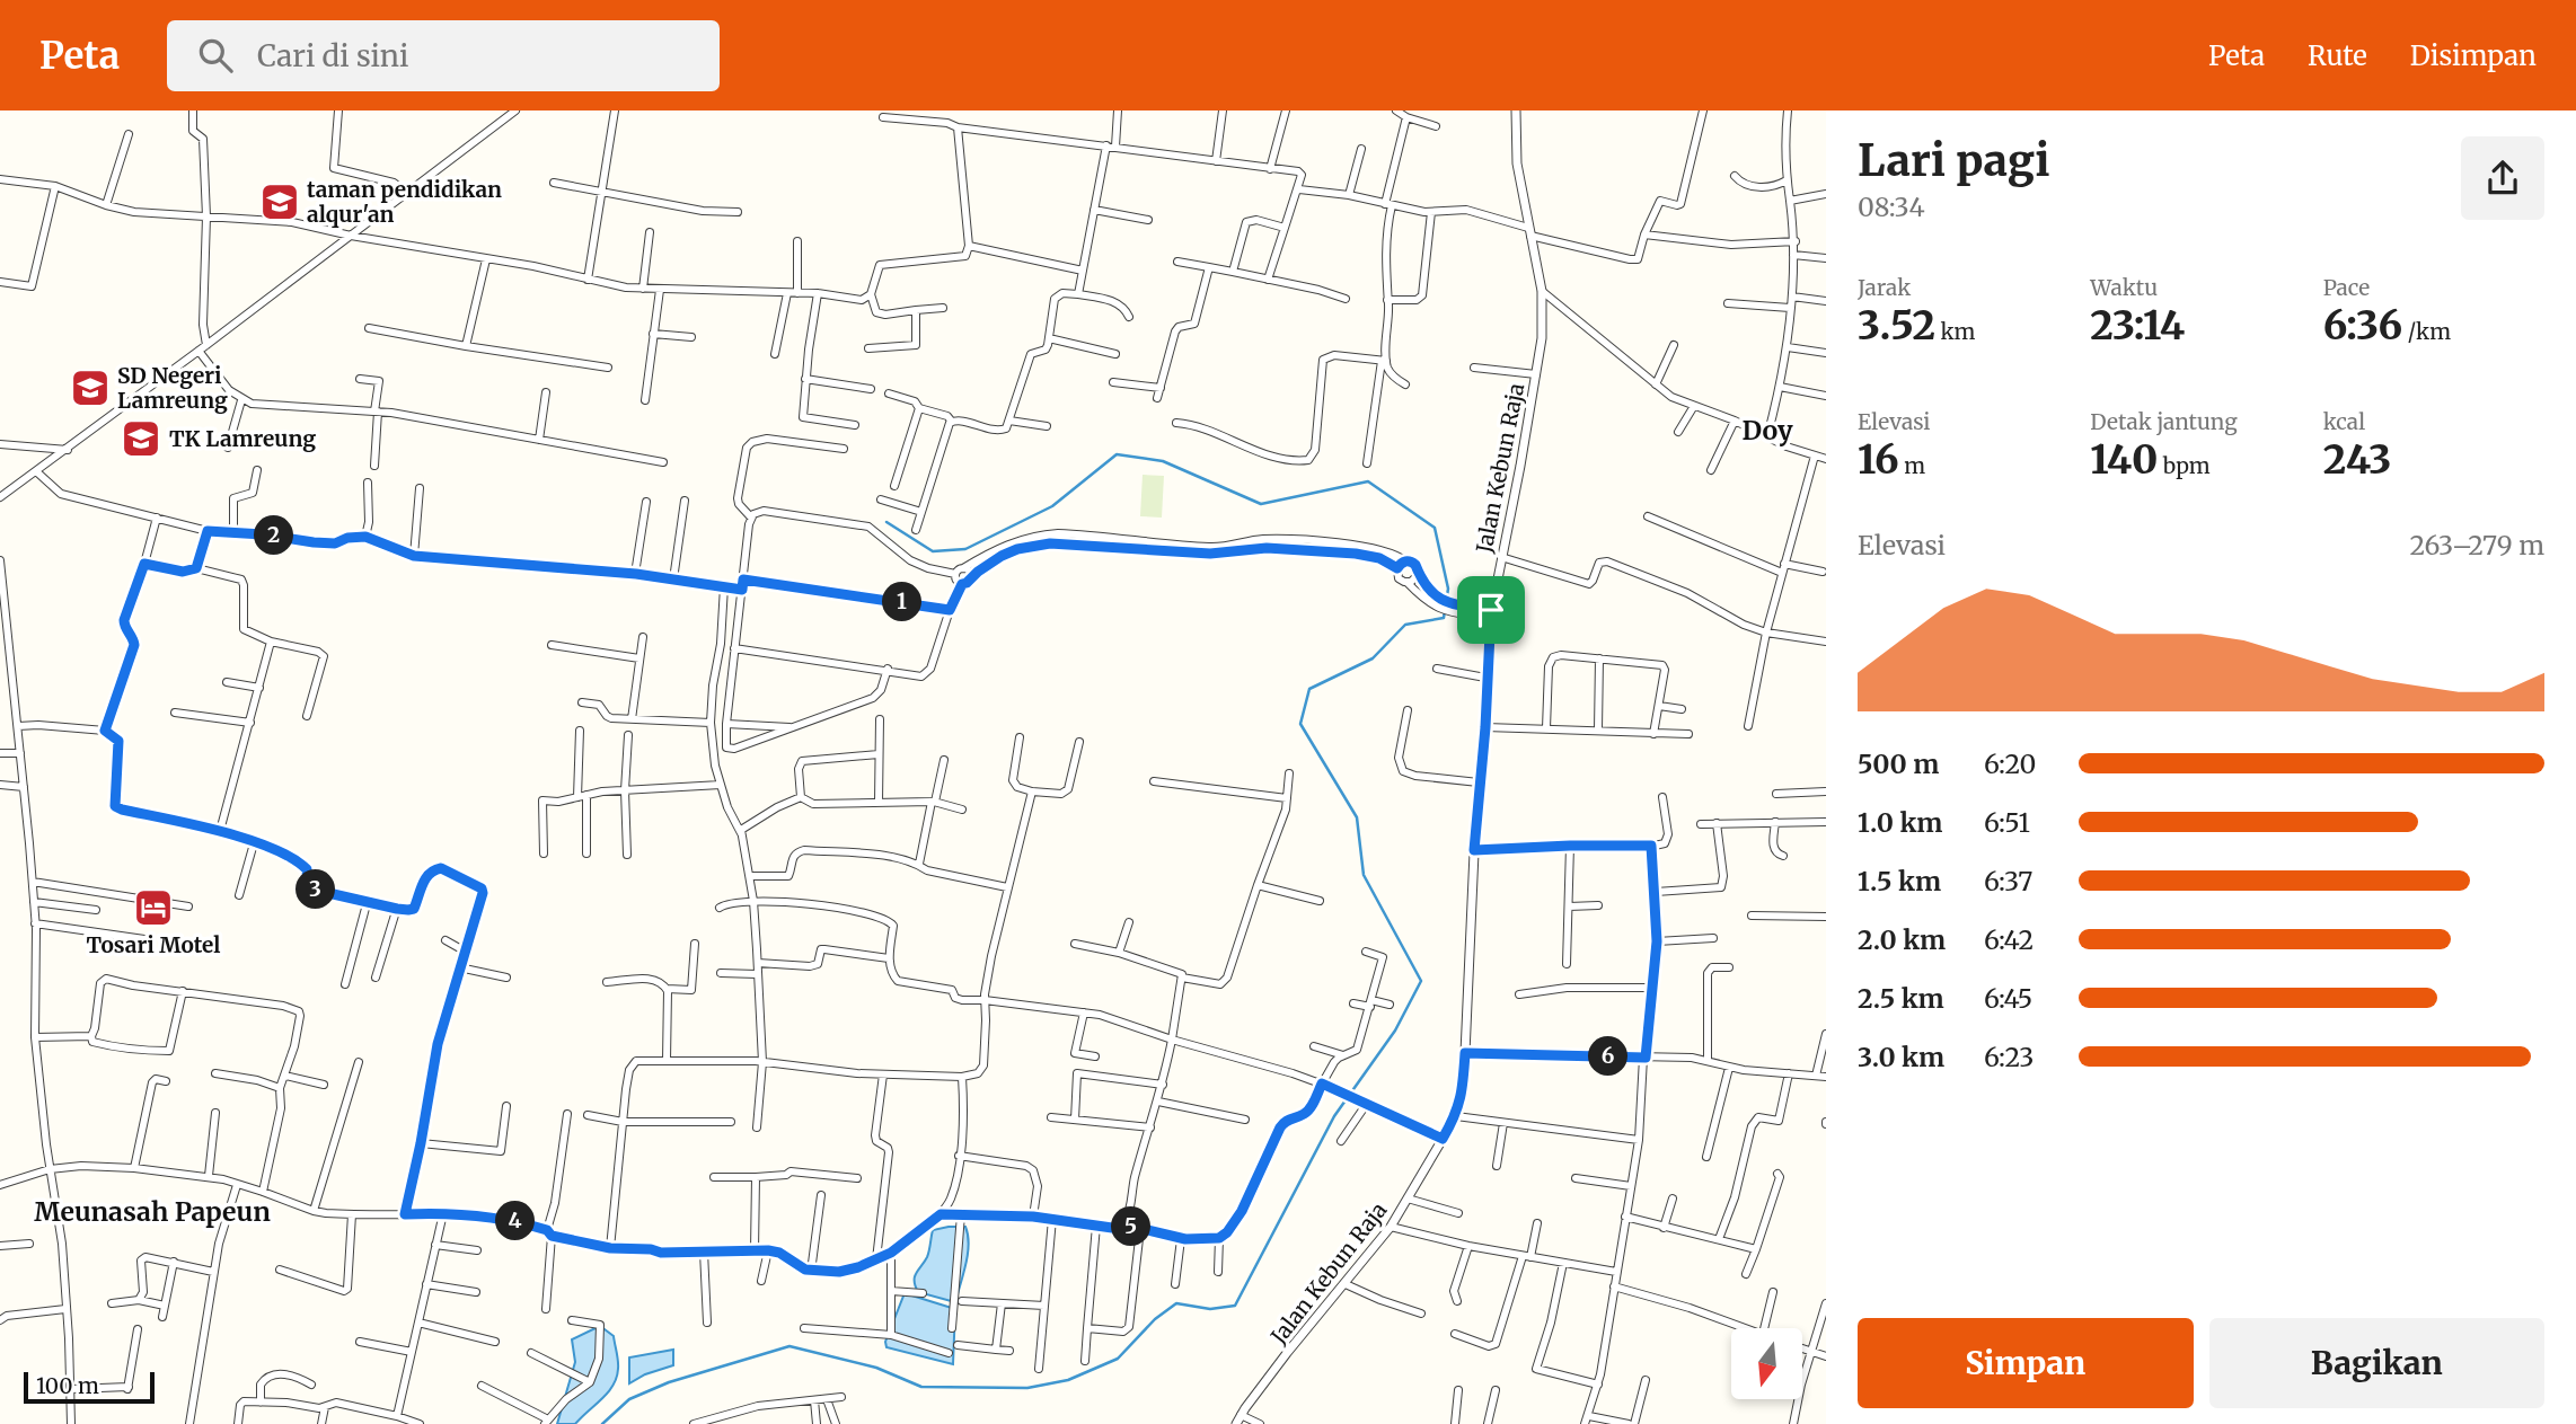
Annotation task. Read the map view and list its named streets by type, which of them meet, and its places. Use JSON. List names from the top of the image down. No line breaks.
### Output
{"streets":{"street":["Jalan Kebun Raja"]},"districts":["Doy","Meunasah Papeun"],"places":{"school or university":["taman pendidikan alqur'an","SD Negeri Lamreung","TK Lamreung"],"hotel":["Tosari Motel"]},"scale_bar":"100 m","north":"bottom","page":{"header":"Peta","search":"Cari di sini","nav":["Peta","Rute","Disimpan"],"heading":["Lari pagi","08:34"],"stats":[["Jarak","3.52 km"],["Waktu","23:14"],["Pace","6:36 /km"],["Elevasi","16 m"],["Detak jantung","140 bpm"],["kcal","243"]],"chart":["Elevasi","263–279 m"],"pins":["2","1","3","6","4","5"],"list":[{"name":"500 m","note":"6:20"},{"name":"1.0 km","note":"6:51"},{"name":"1.5 km","note":"6:37"},{"name":"2.0 km","note":"6:42"},{"name":"2.5 km","note":"6:45"},{"name":"3.0 km","note":"6:23"}],"buttons":["Simpan","Bagikan"],"scale":"100 m"}}
